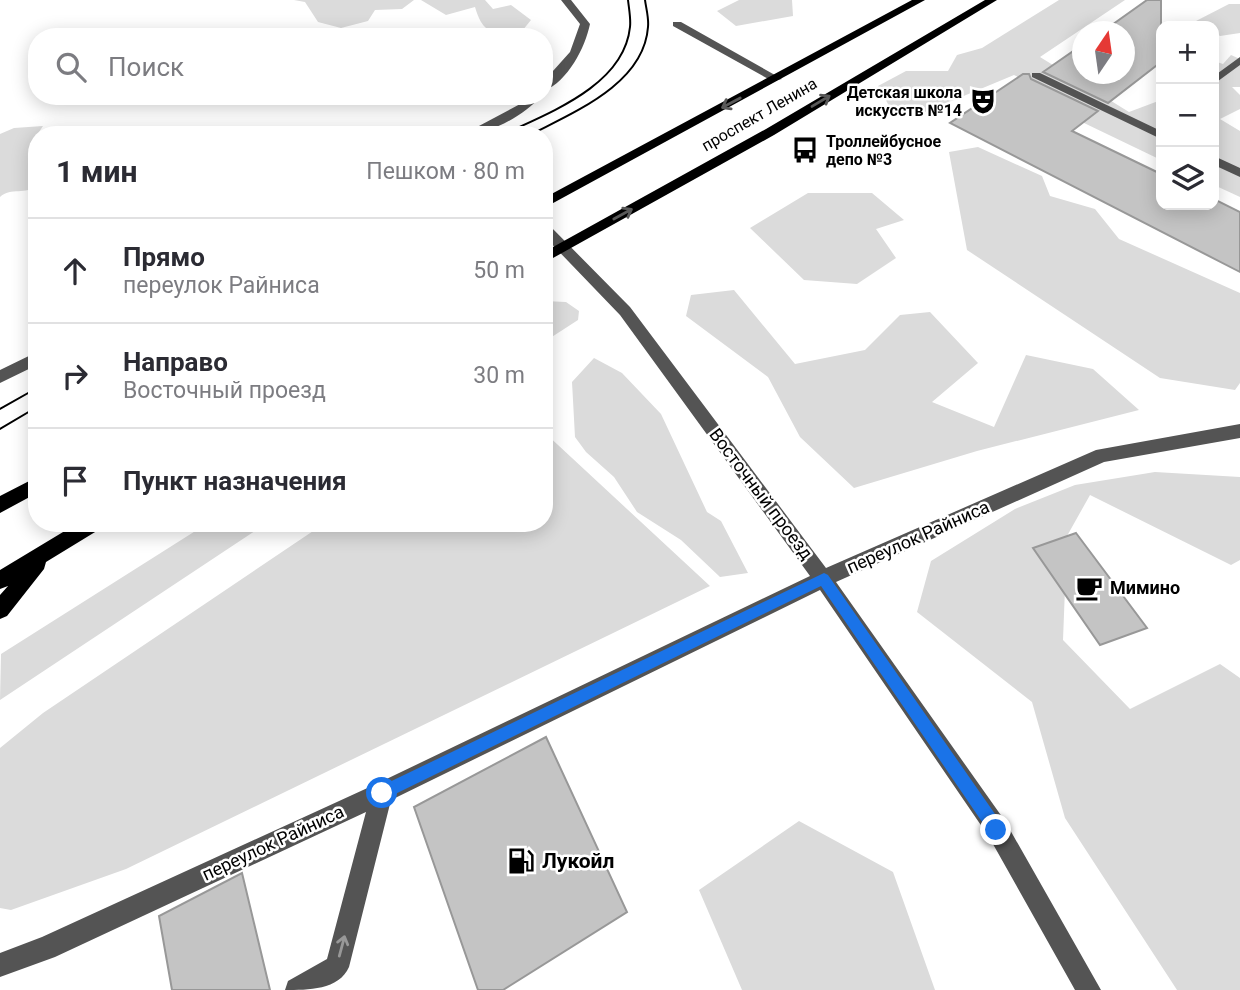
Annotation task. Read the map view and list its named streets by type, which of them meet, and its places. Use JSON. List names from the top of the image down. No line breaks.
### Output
{"streets":{"main road":["проспект Ленина"],"street":["Восточный проезд","переулок Райниса"]},"crossings":[["проспект Ленина","Восточный проезд"],["Восточный проезд","переулок Райниса"]],"places":{"theatre":["Детская школа искусств №14"],"bus stop":["Троллейбусное депо №3"],"cafe":["Мимино"],"fuel station":["Лукойл"]},"north":"top","page":{"map_buttons":["+","−"],"search":"Поиск","heading":["1 мин","Пешком · 80 m"],"list":[["Прямо","переулок Райниса","50 m"],["Направо","Восточный проезд","30 m"],"Пункт назначения"]}}
